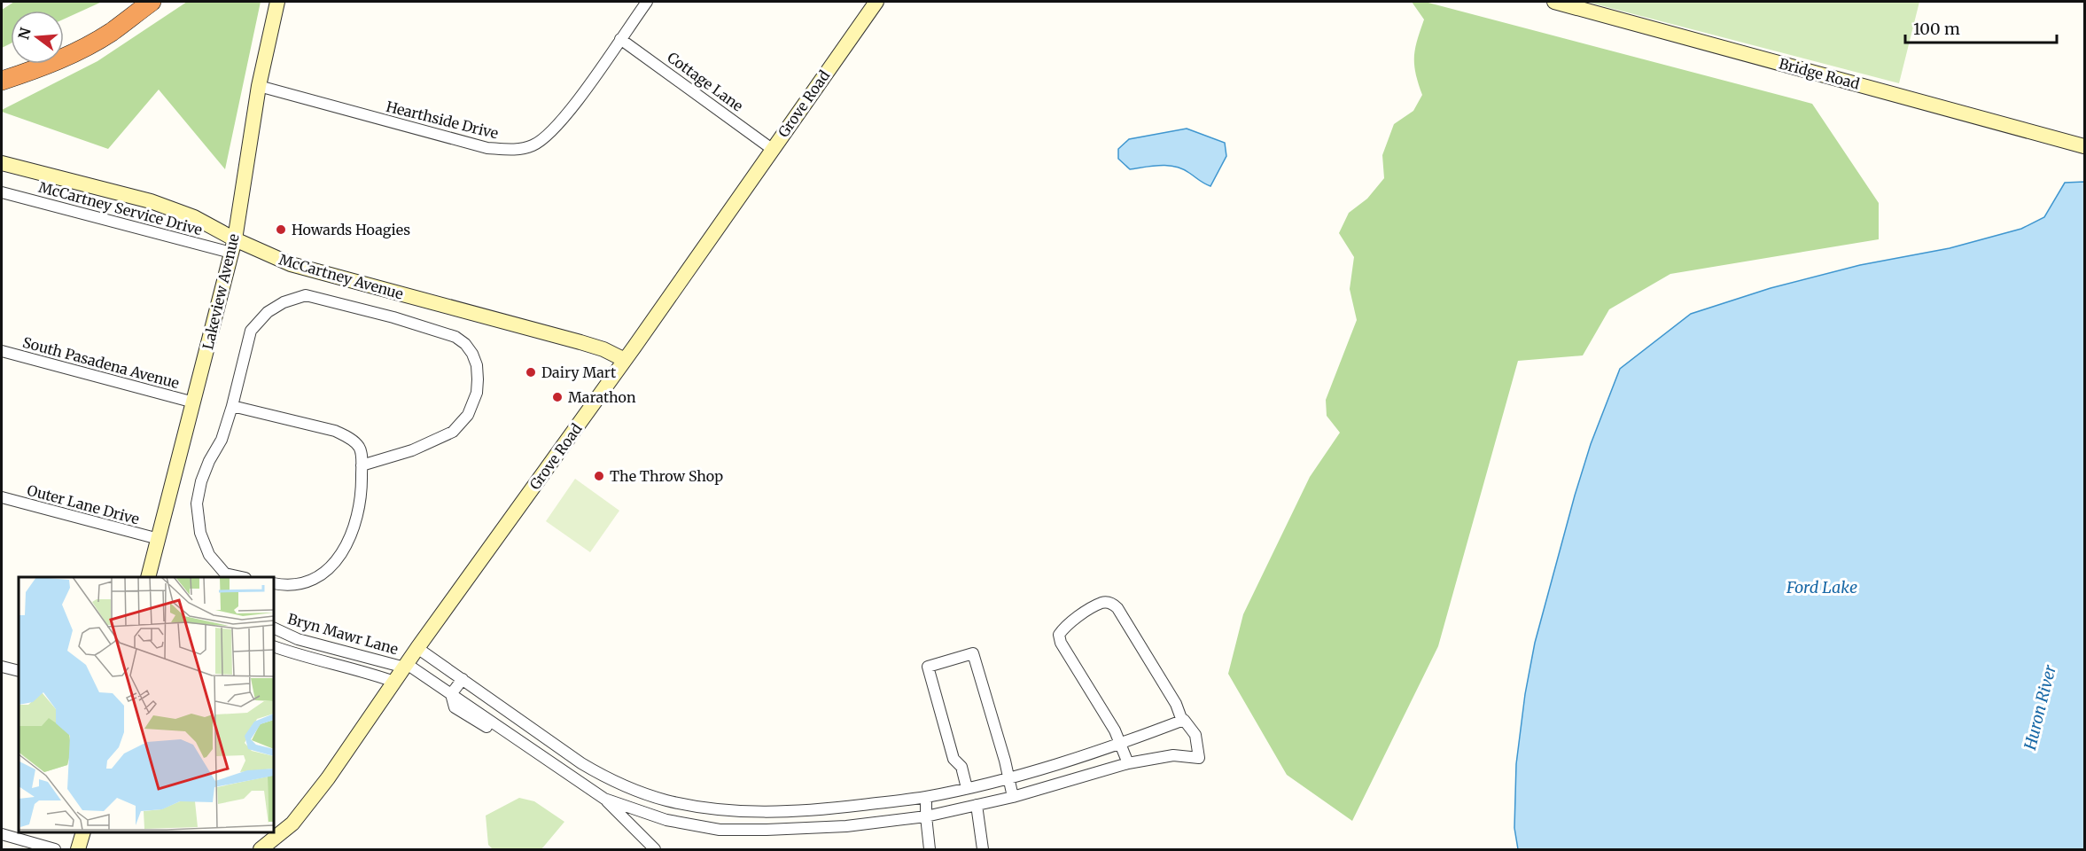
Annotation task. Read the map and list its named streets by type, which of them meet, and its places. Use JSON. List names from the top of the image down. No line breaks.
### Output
{"streets":{"street":["Bridge Road","Cottage Lane","Grove Road","Hearthside Drive","McCartney Service Drive","McCartney Avenue","Lakeview Avenue","South Pasadena Avenue","Outer Lane Drive","Bryn Mawr Lane"]},"crossings":[["Cottage Lane","Grove Road"],["Cottage Lane","Hearthside Drive"],["Grove Road","McCartney Avenue"],["Grove Road","Bryn Mawr Lane"],["Hearthside Drive","Lakeview Avenue"],["McCartney Service Drive","McCartney Avenue"],["McCartney Service Drive","Lakeview Avenue"],["McCartney Avenue","Lakeview Avenue"],["Lakeview Avenue","South Pasadena Avenue"],["Lakeview Avenue","Outer Lane Drive"]],"water":["Ford Lake","Huron River"],"places":["Howards Hoagies","Dairy Mart","Marathon","The Throw Shop"],"scale_bar":"100 m","north":"left"}
